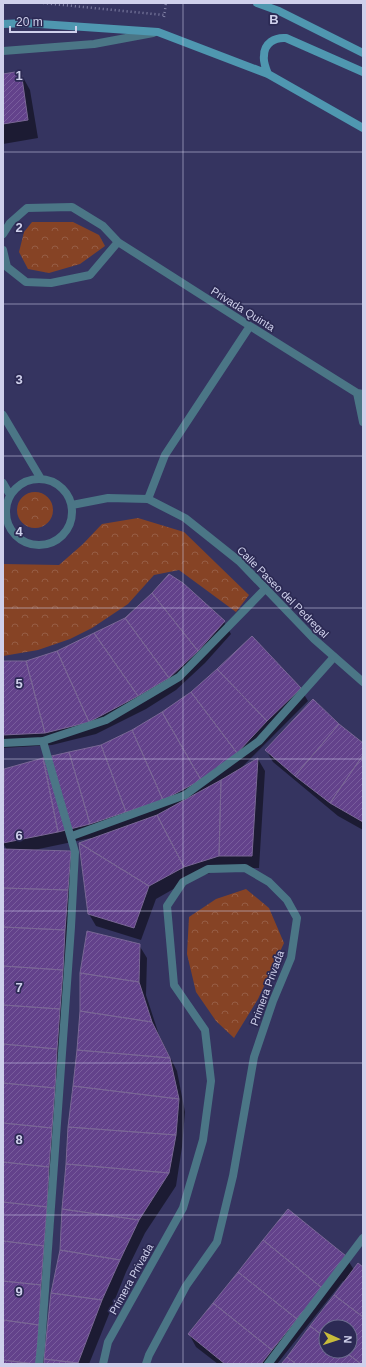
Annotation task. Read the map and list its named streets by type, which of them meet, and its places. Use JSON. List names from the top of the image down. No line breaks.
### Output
{"streets":{"street":["Privada Quinta","Calle Paseo del Pedregal","Primera Privada"]},"scale_bar":"20 m","north":"right","grid":{"columns":["B"],"rows":["1","2","3","4","5","6","7","8","9"]}}
